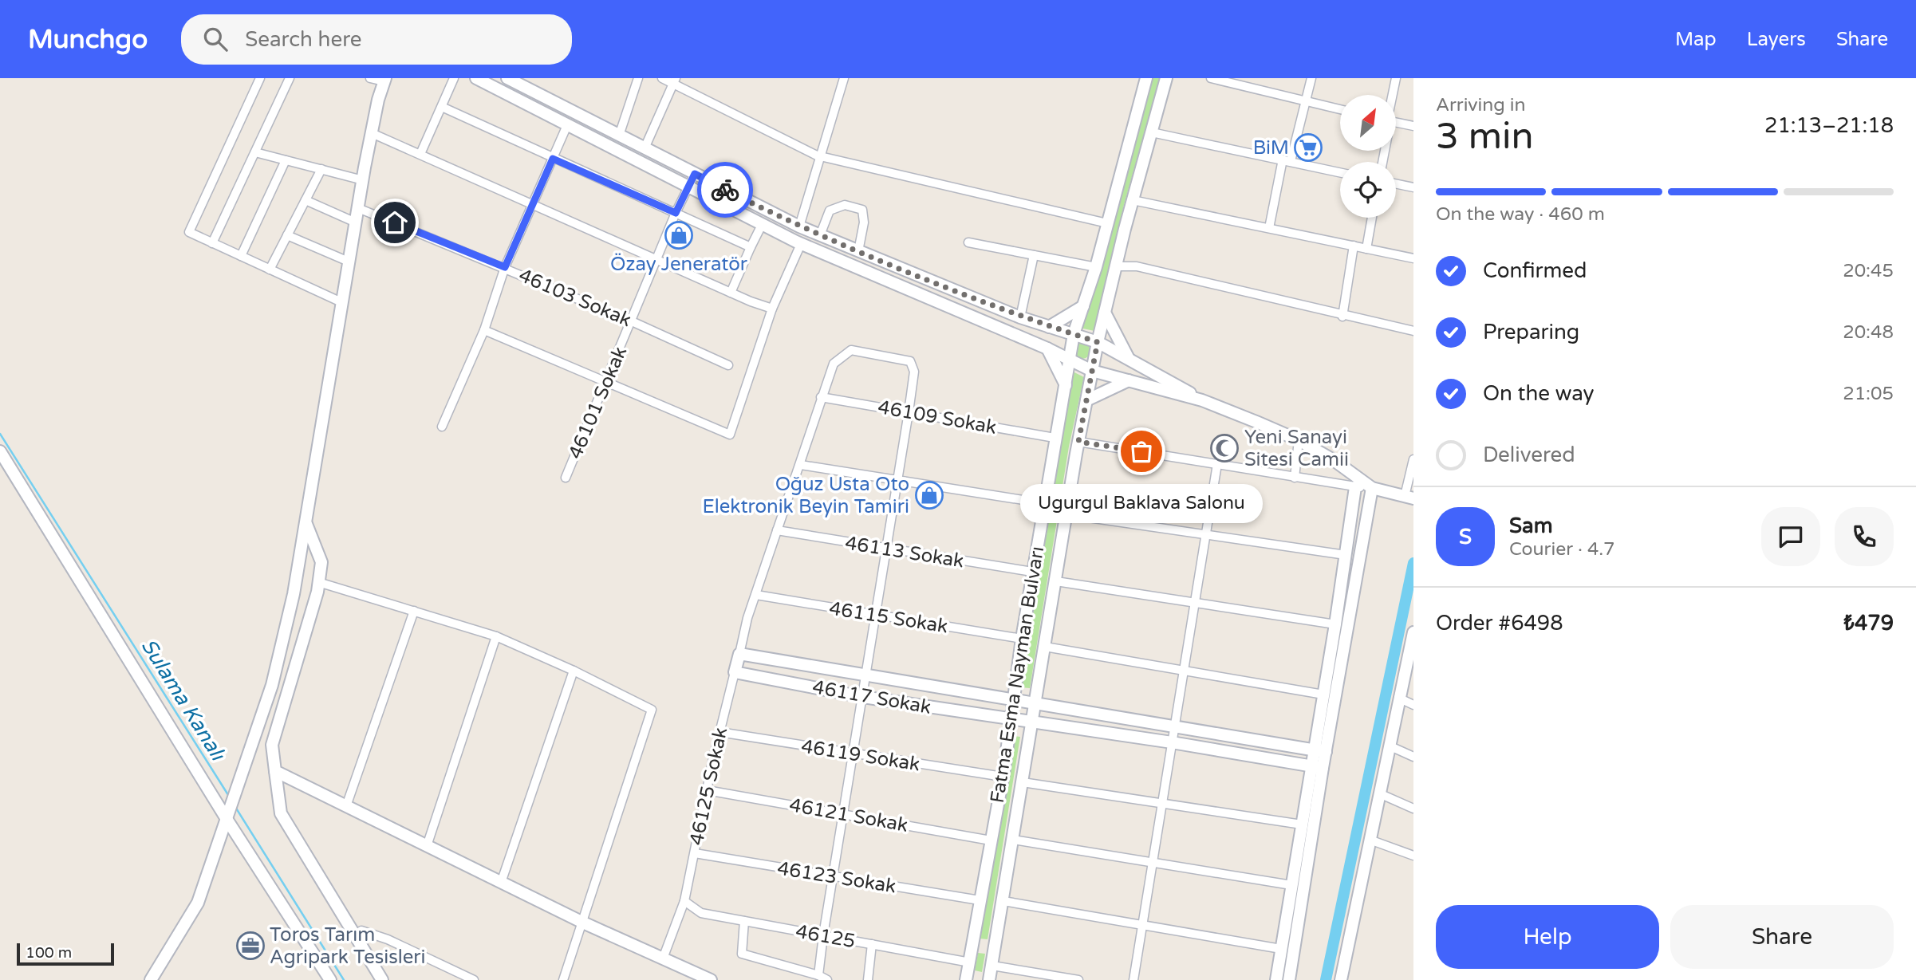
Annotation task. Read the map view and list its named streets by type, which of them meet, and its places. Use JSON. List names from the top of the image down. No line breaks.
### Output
{"streets":{"street":["46103 Sokak","46101 Sokak","46109 Sokak","46113 Sokak","46115 Sokak","Fatma Esma Nayman Bulvarı","46117 Sokak","46119 Sokak","46125 Sokak","46121 Sokak","46123 Sokak","46125"]},"crossings":[["46103 Sokak","46101 Sokak"],["46109 Sokak","Fatma Esma Nayman Bulvarı"],["46113 Sokak","Fatma Esma Nayman Bulvarı"],["46115 Sokak","Fatma Esma Nayman Bulvarı"],["Fatma Esma Nayman Bulvarı","46117 Sokak"],["Fatma Esma Nayman Bulvarı","46119 Sokak"],["Fatma Esma Nayman Bulvarı","46121 Sokak"],["Fatma Esma Nayman Bulvarı","46123 Sokak"],["Fatma Esma Nayman Bulvarı","46125"],["46117 Sokak","46125 Sokak"],["46119 Sokak","46125 Sokak"],["46125 Sokak","46121 Sokak"],["46125 Sokak","46123 Sokak"],["46125 Sokak","46125"]],"water":["Sulama Kanalı"],"places":{"supermarket":["BiM"],"shop":["Özay Jeneratör","Oğuz Usta Oto Elektronik Beyin Tamiri"],"mosque":["Yeni Sanayi Sitesi Camii"],"other":["Ugurgul Baklava Salonu"],"office":["Toros Tarım Agripark Tesisleri"]},"scale_bar":"100 m","north":"top right","page":{"header":"Munchgo","search":"Search here","nav":["Map","Layers","Share"],"heading":["3 min","Arriving in","21:13–21:18"],"panel":["Sam","Courier · 4.7","Order #6498","₺479"],"bar":"On the way · 460 m","list":[["Confirmed","20:45"],["Preparing","20:48"],["On the way","21:05"],"Delivered"],"bubble":"Ugurgul Baklava Salonu","round":"S","buttons":["Help","Share"],"scale":"100 m"}}
